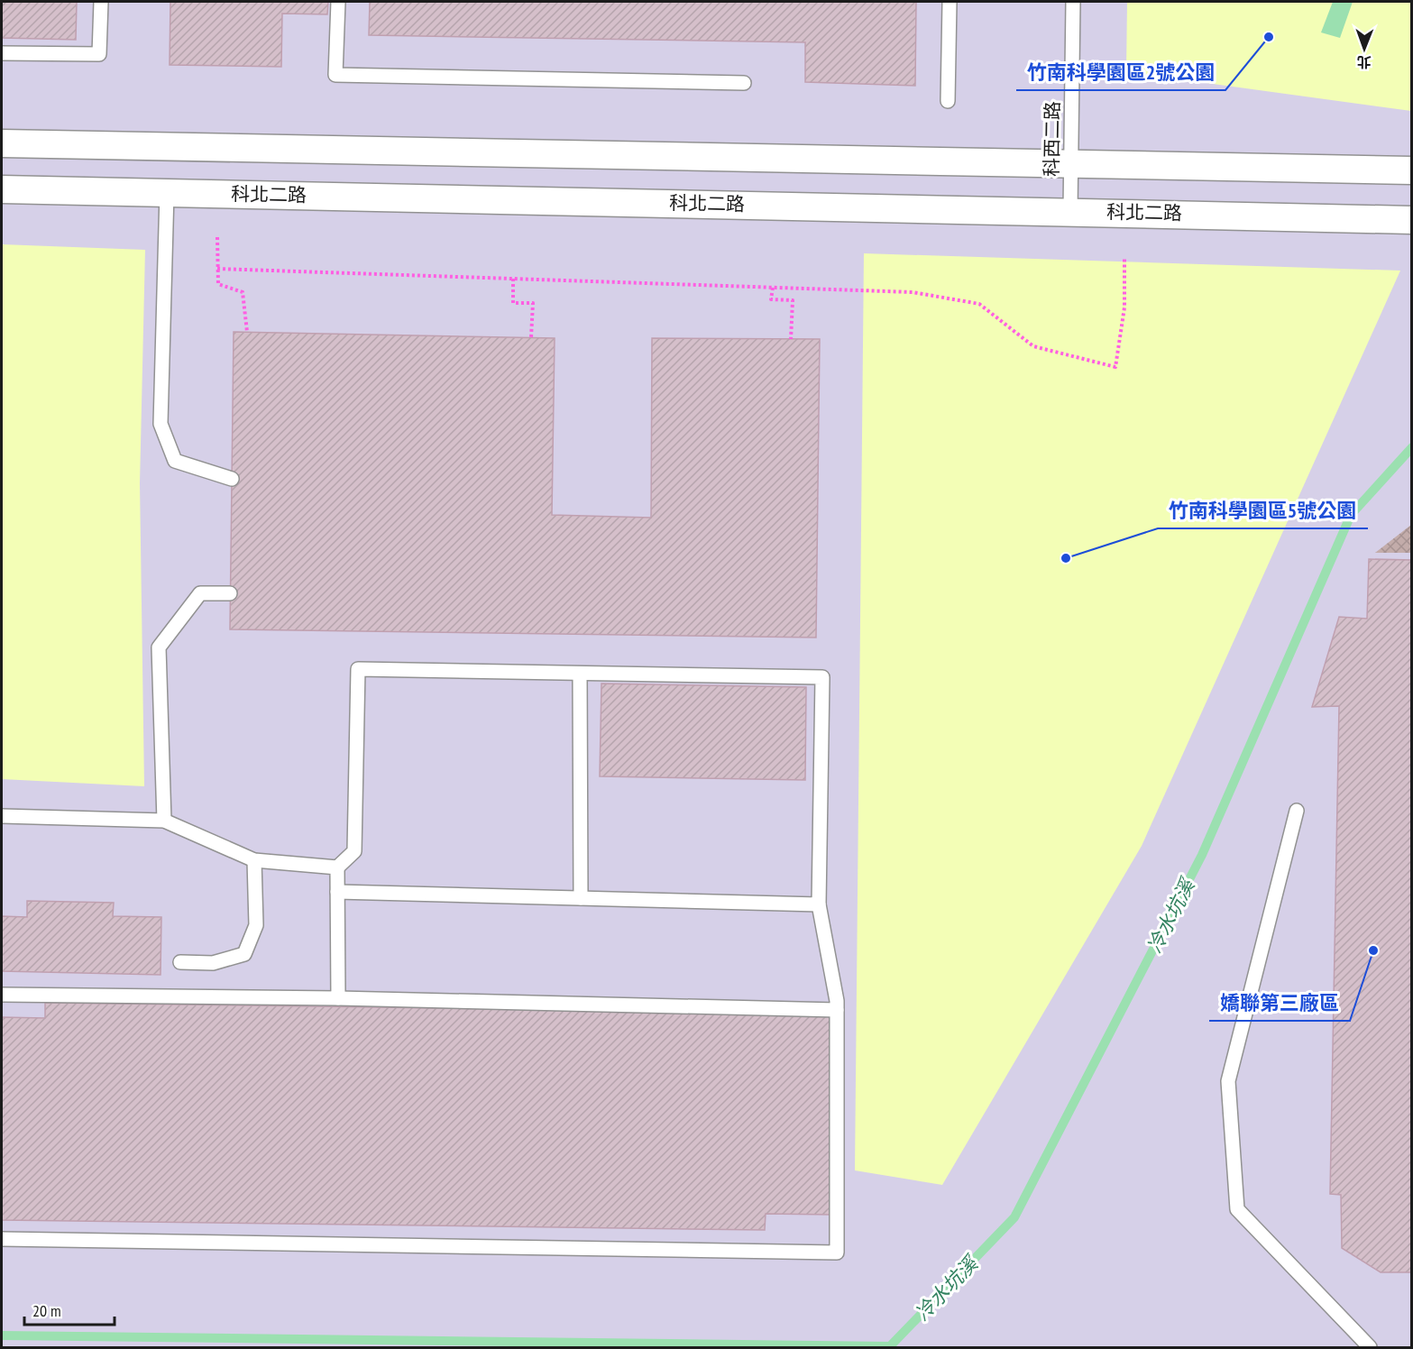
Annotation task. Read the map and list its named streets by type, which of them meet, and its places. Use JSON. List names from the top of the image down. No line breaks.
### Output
{"streets":{"street":["科北二路"],"lane":["科西二路"]},"crossings":[["科西二路","科北二路"]],"water":["冷水坑溪"],"places":["竹南科學園區2號公園","竹南科學園區5號公園","嬌聯第三廠區"],"scale_bar":"20 m","north":"bottom"}
